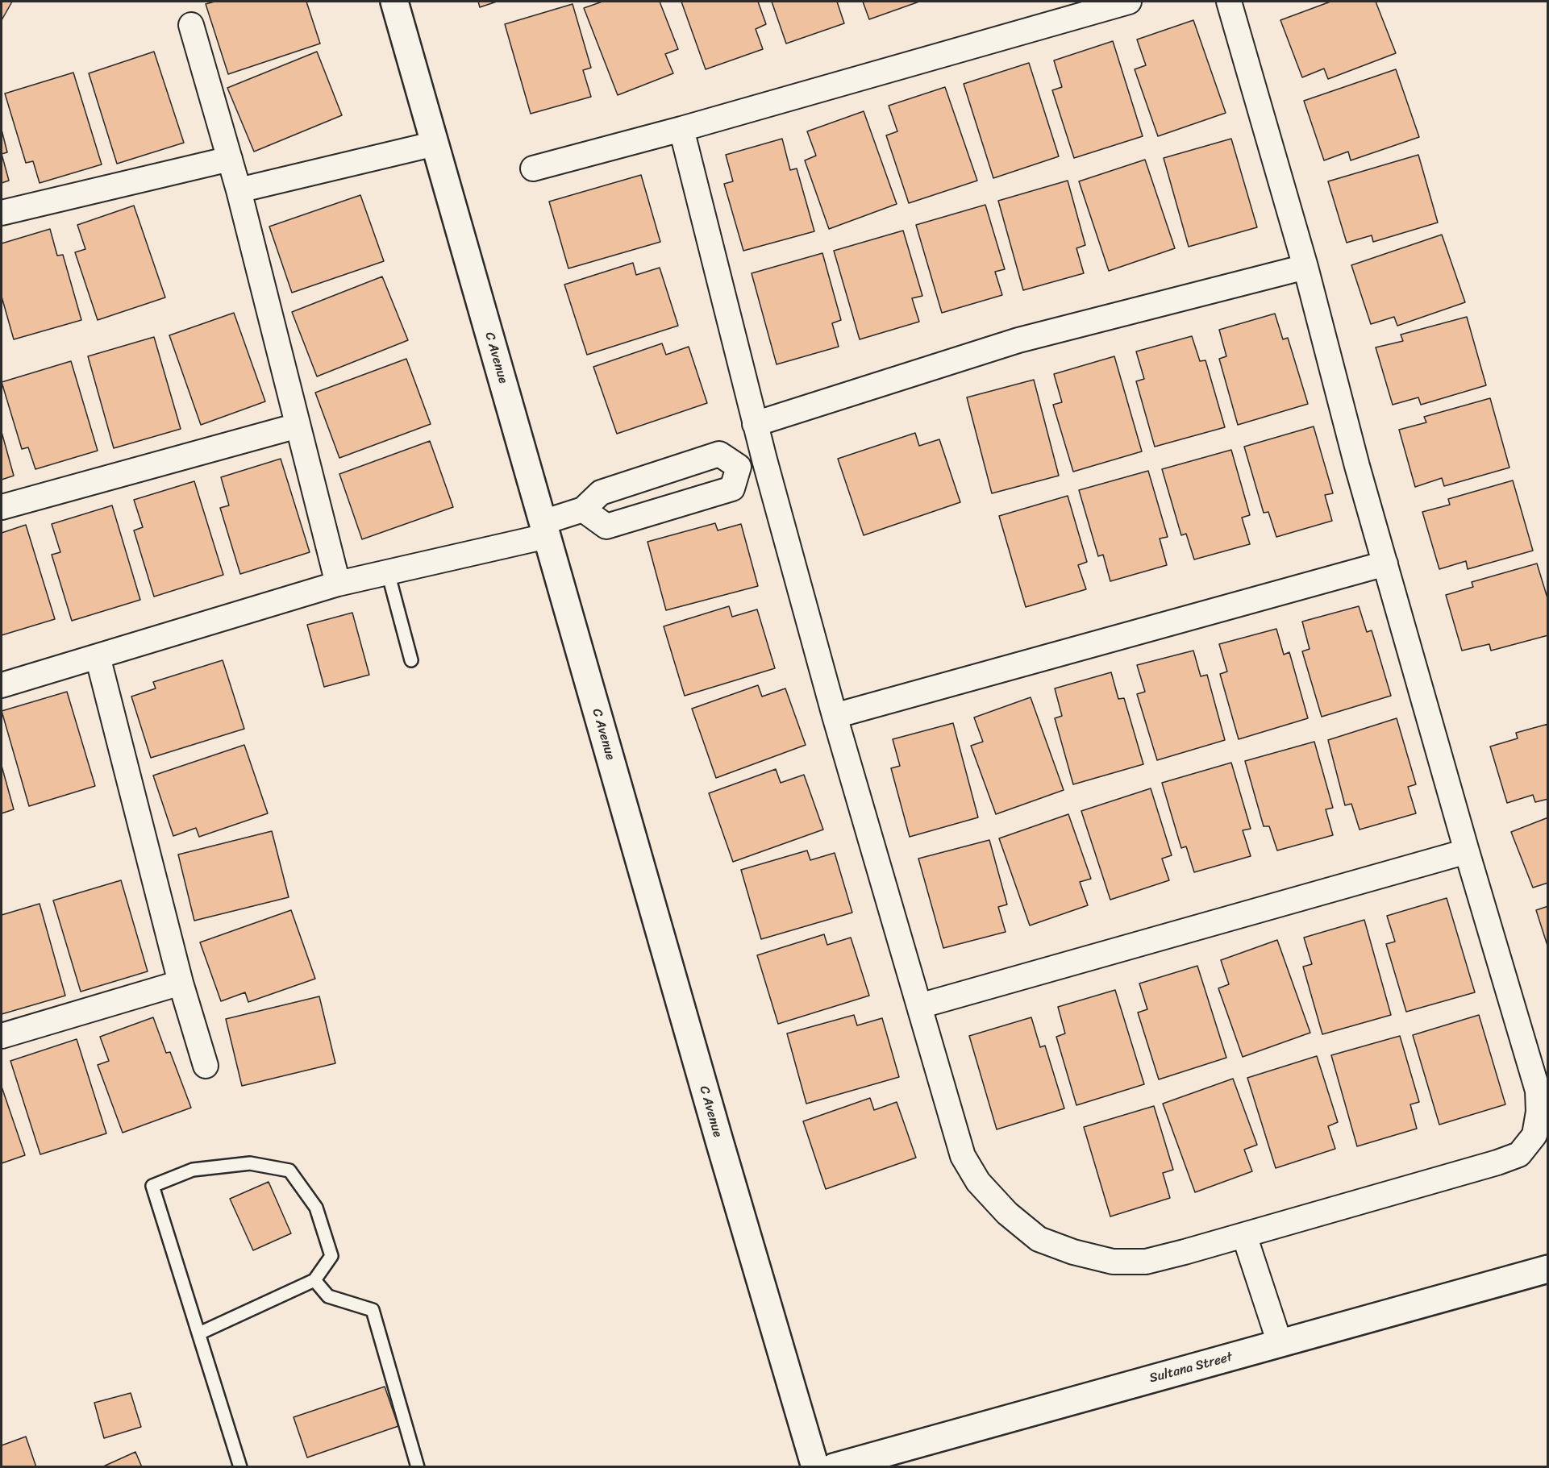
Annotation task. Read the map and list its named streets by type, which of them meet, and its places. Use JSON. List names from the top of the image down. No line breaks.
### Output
{"streets":{"street":["C Avenue","Sultana Street"]}}
